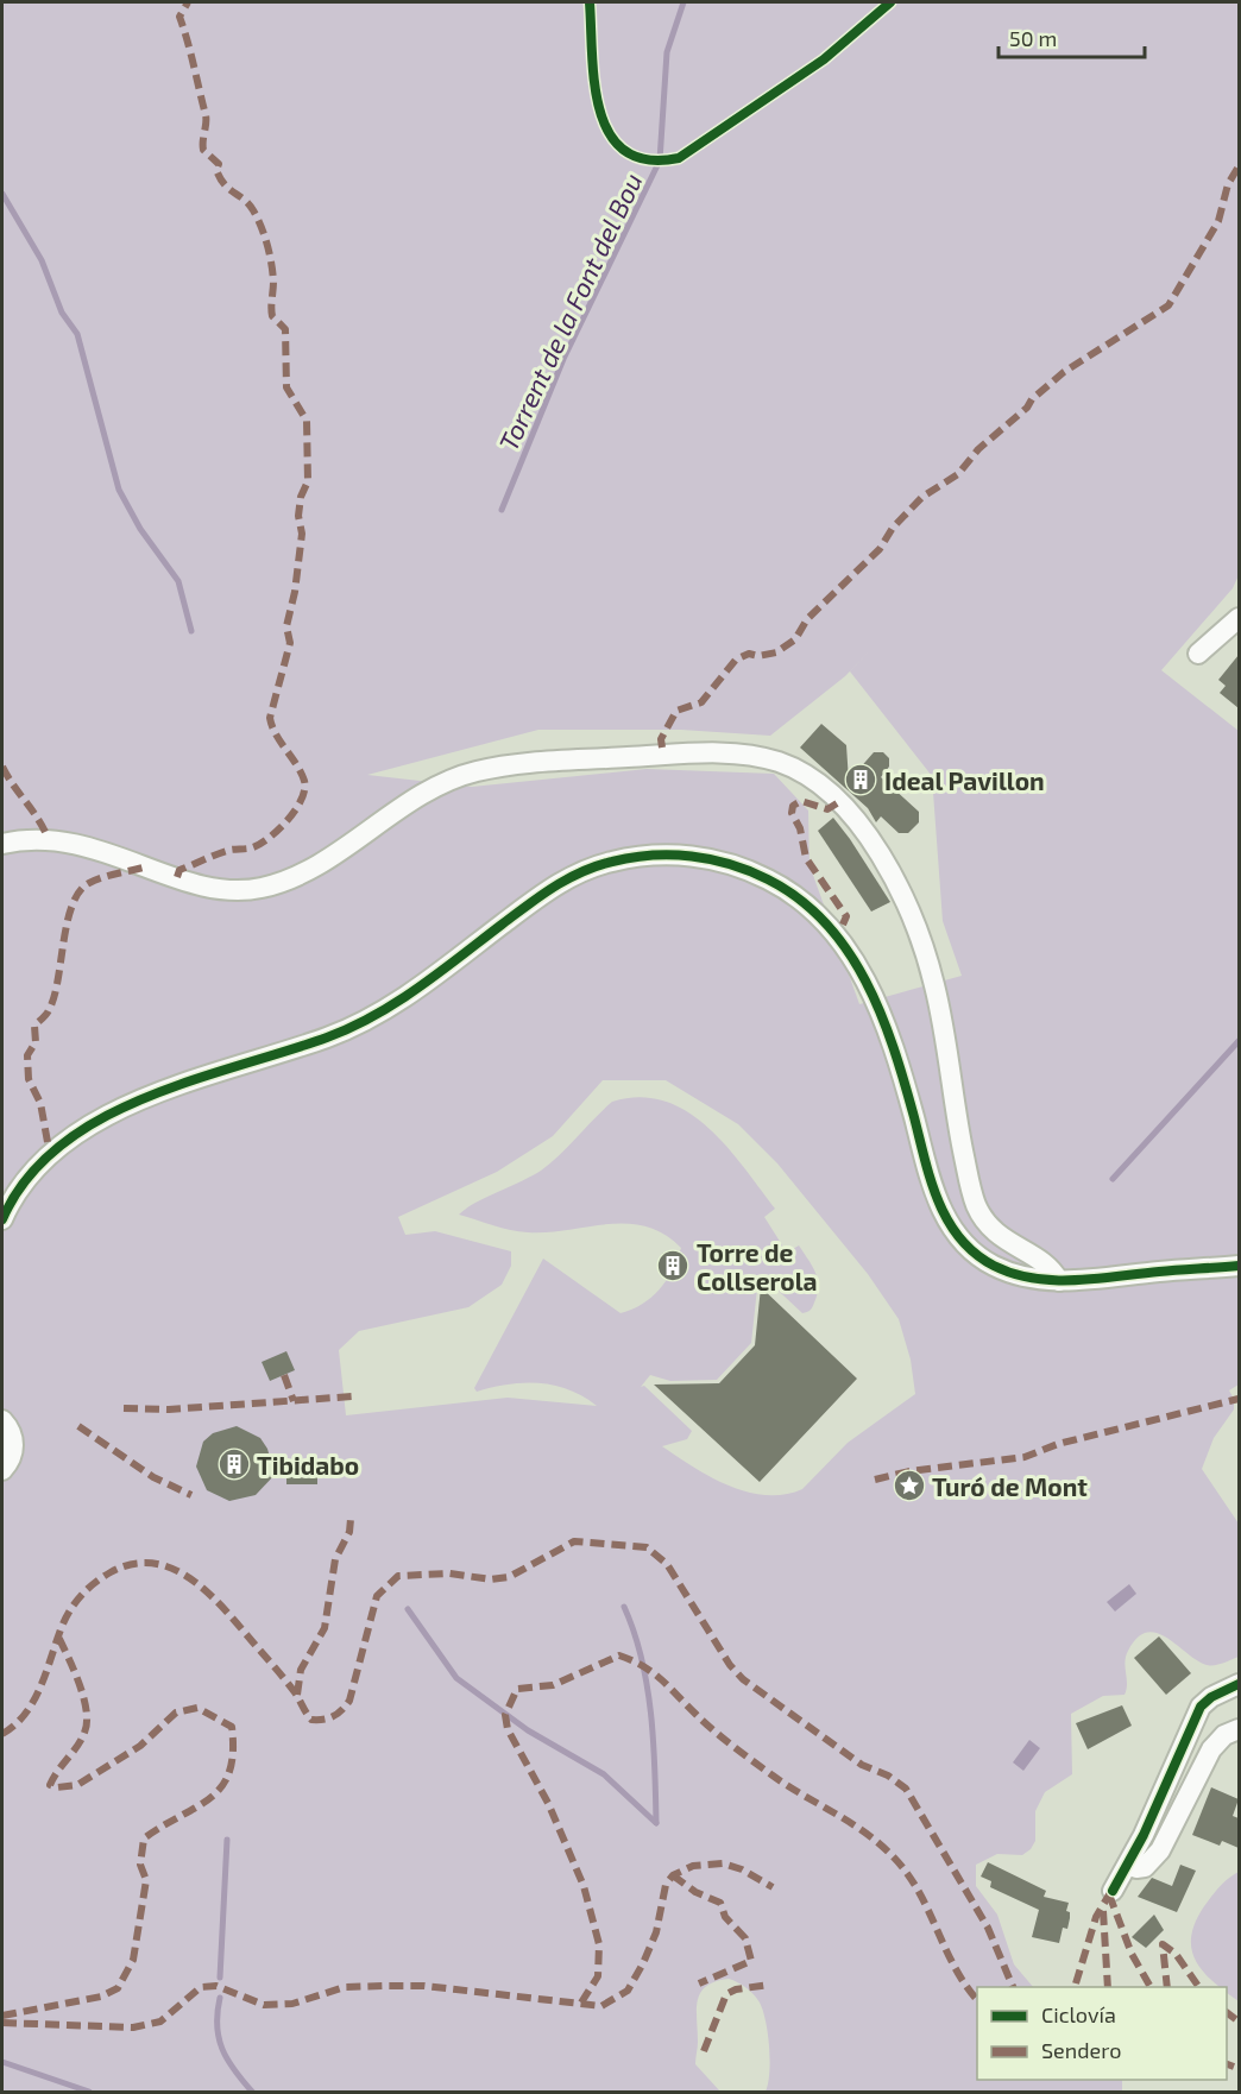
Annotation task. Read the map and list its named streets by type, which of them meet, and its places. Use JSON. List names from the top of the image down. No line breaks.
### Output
{"water":["Torrent de la Font del Bou"],"places":{"building":["Ideal Pavillon","Torre de Collserola","Tibidabo"],"place":["Turó de Mont"]},"legend":["Ciclovía","Sendero"],"scale_bar":"50 m"}
